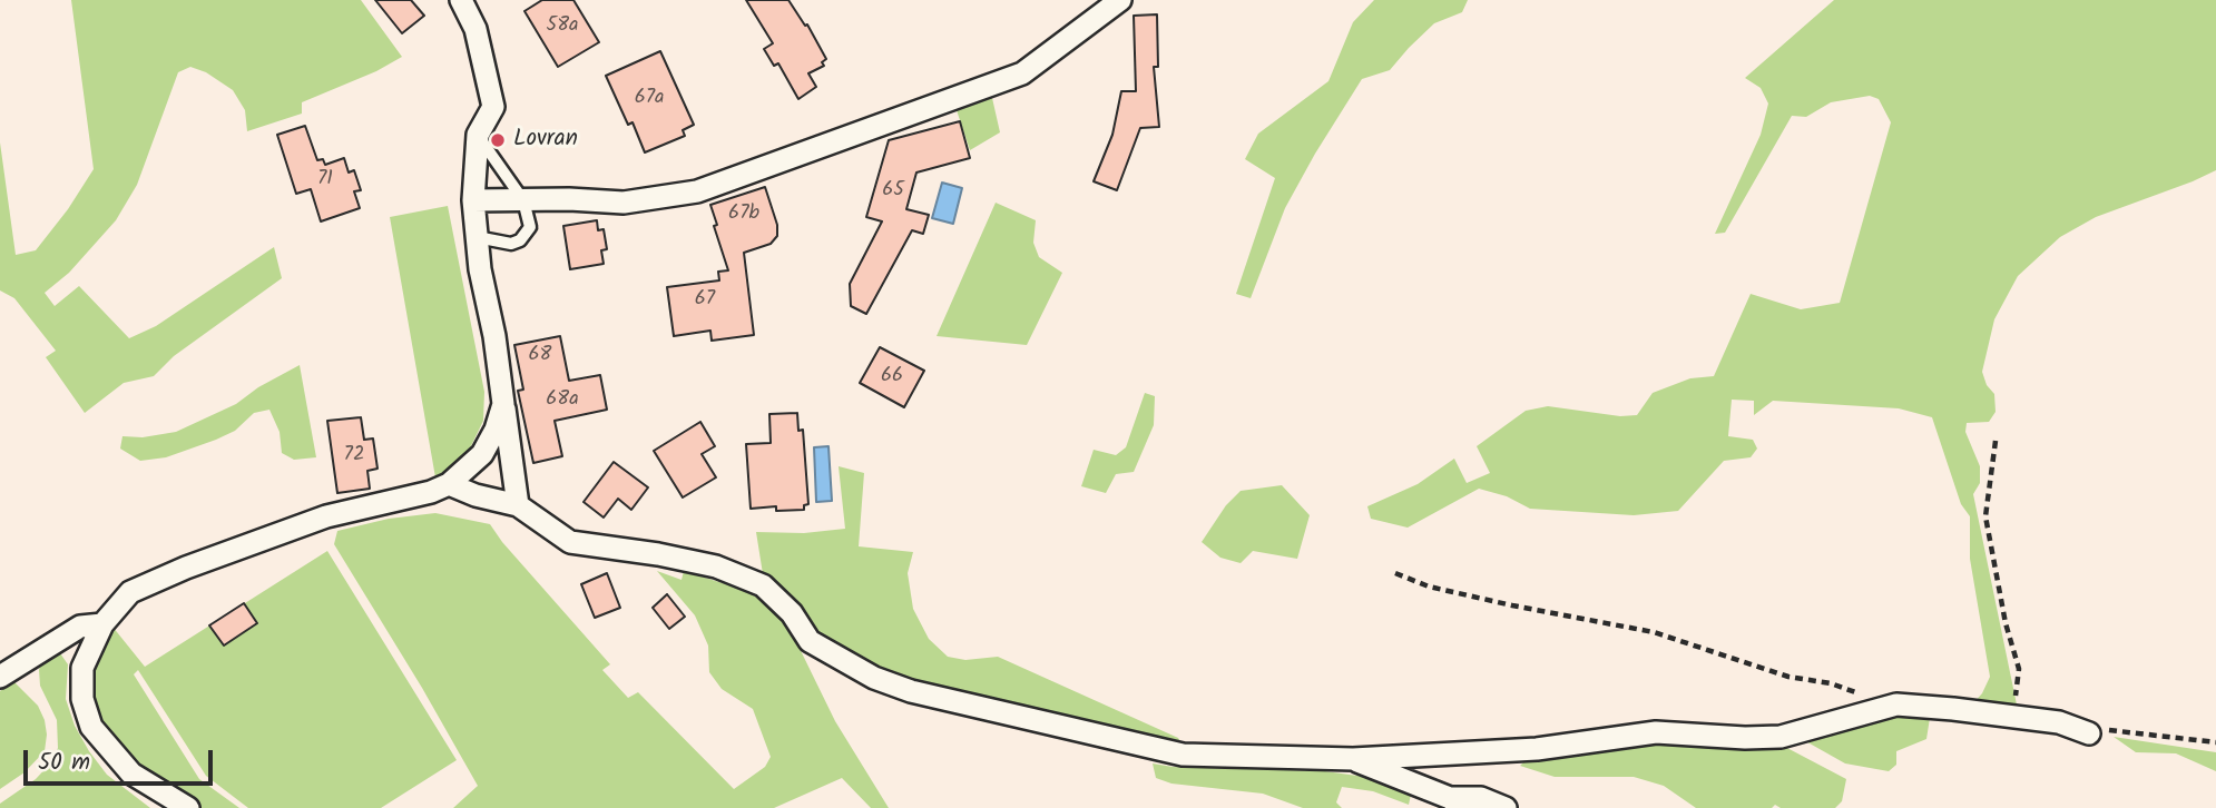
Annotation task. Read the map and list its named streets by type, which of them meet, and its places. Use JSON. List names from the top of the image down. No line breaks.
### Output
{"places":["Lovran"],"house_numbers":["58a","67a","71","65","67b","67","68","66","68a","72"],"scale_bar":"50 m"}
